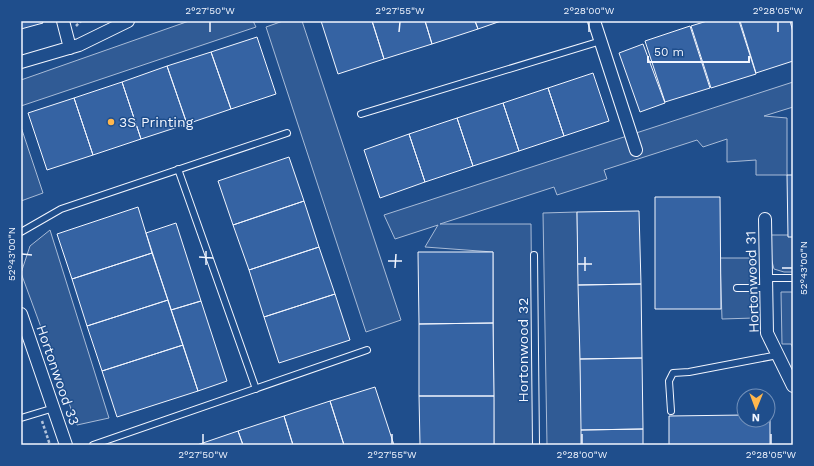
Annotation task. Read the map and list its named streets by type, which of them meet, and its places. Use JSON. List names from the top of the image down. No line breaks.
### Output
{"streets":{"street":["Hortonwood 31","Hortonwood 33"],"lane":["Hortonwood 32"]},"places":["3S Printing"],"scale_bar":"50 m","north":"bottom","coordinates":["2°27'50\"W","2°27'55\"W","2°28'00\"W","2°28'05\"W","52°43'00\"N"]}
